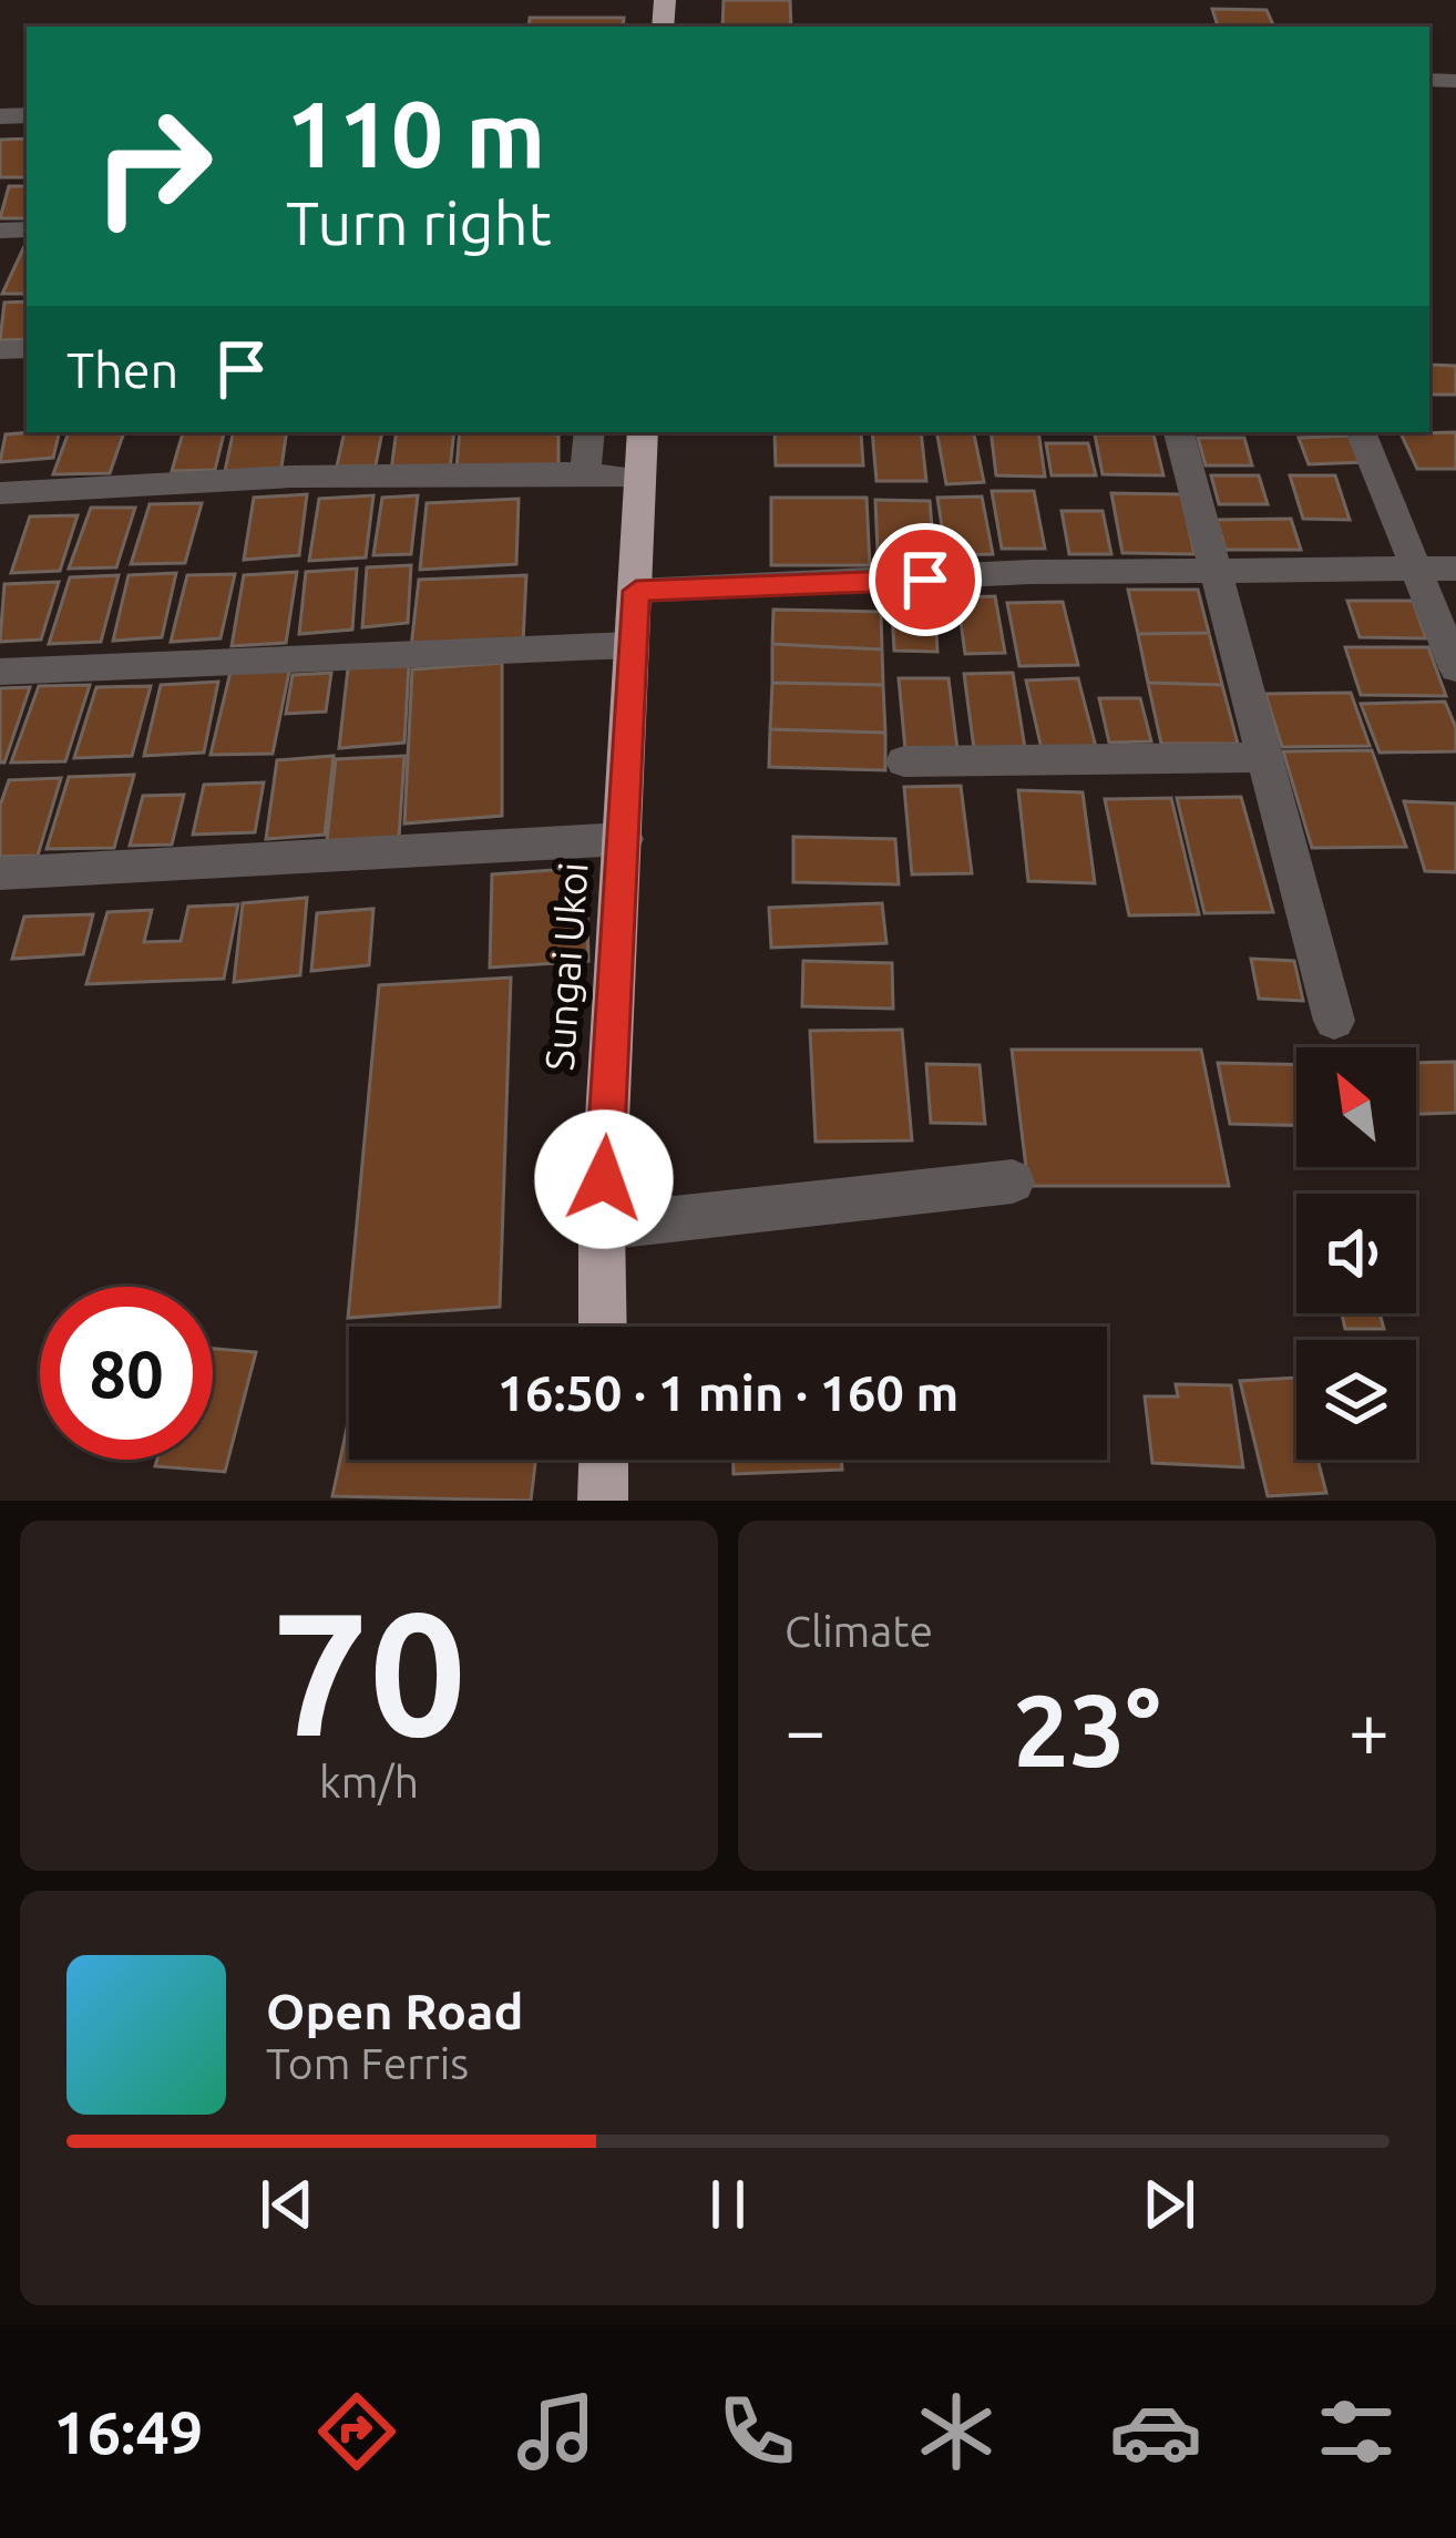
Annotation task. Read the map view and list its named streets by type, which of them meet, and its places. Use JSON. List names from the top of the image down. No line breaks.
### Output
{"streets":{"highway":["Sungai Ukoi"]},"north":"top left","page":{"turn":["110 m","Turn right"],"then":"Then","limit":"80","trip":"16:50 · 1 min · 160 m","tile":[["70","km/h"],"Climate"],"heat":["−","23°","+"],"song":["Open Road","Tom Ferris"],"tabs":"16:49"}}
